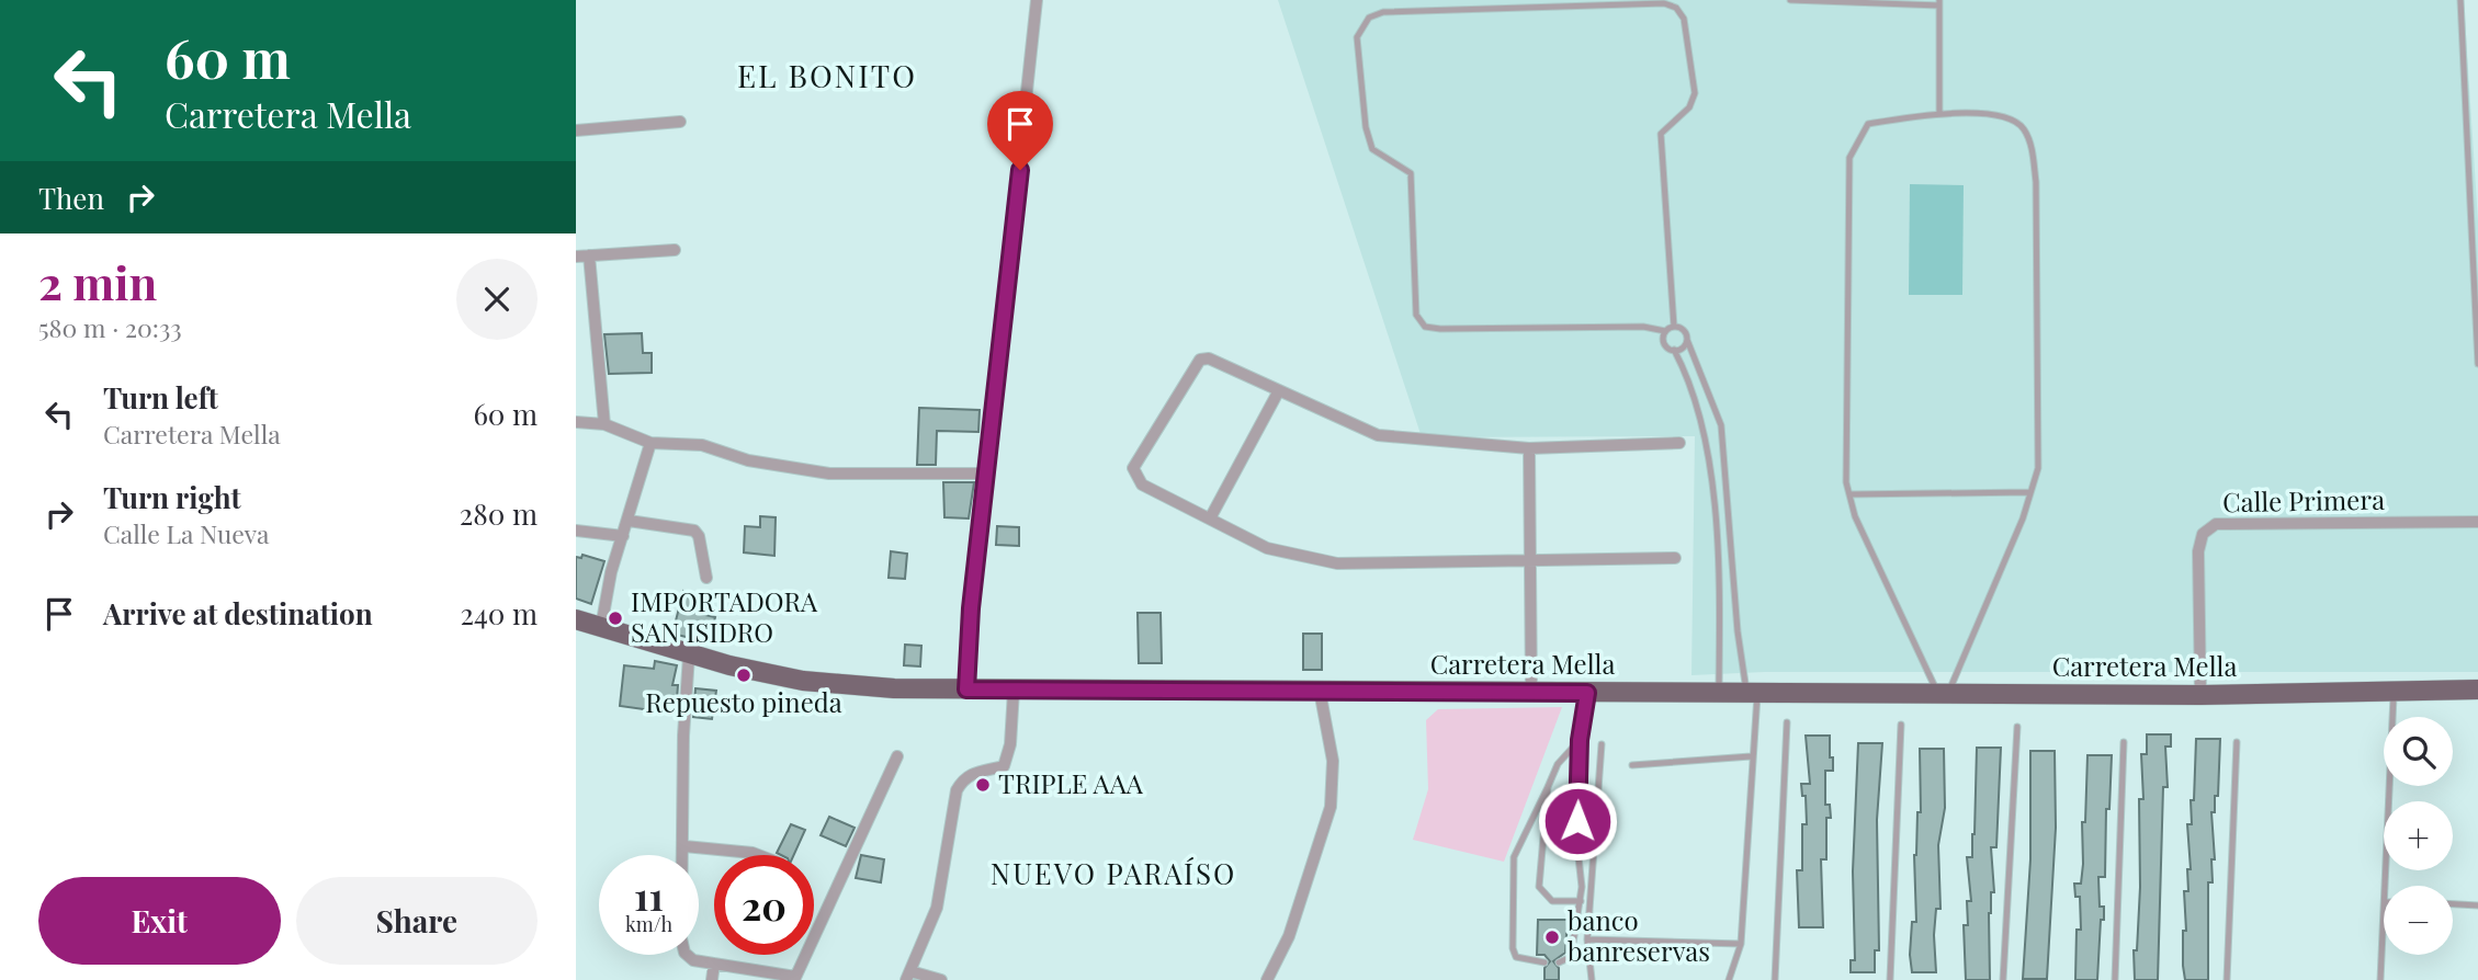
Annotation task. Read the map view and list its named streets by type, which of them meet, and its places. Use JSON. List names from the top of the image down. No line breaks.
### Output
{"streets":{"main road":["Carretera Mella"],"street":["Calle Primera"]},"crossings":[["Calle Primera","Carretera Mella"]],"districts":["EL BONITO","NUEVO PARAÍSO"],"places":["IMPORTADORA SAN ISIDRO","Repuesto pineda","TRIPLE AAA","banco banreservas"],"page":{"turn":["60 m","Carretera Mella"],"then":"Then","heading":["2 min","580 m · 20:33"],"list":[{"name":"Turn left","note":"Carretera Mella","value":"60 m"},{"name":"Turn right","note":"Calle La Nueva","value":"280 m"},{"name":"Arrive at destination","value":"240 m"}],"map_buttons":["+","−"],"speed":"11 km/h","limit":"20","buttons":["Exit","Share"]}}
